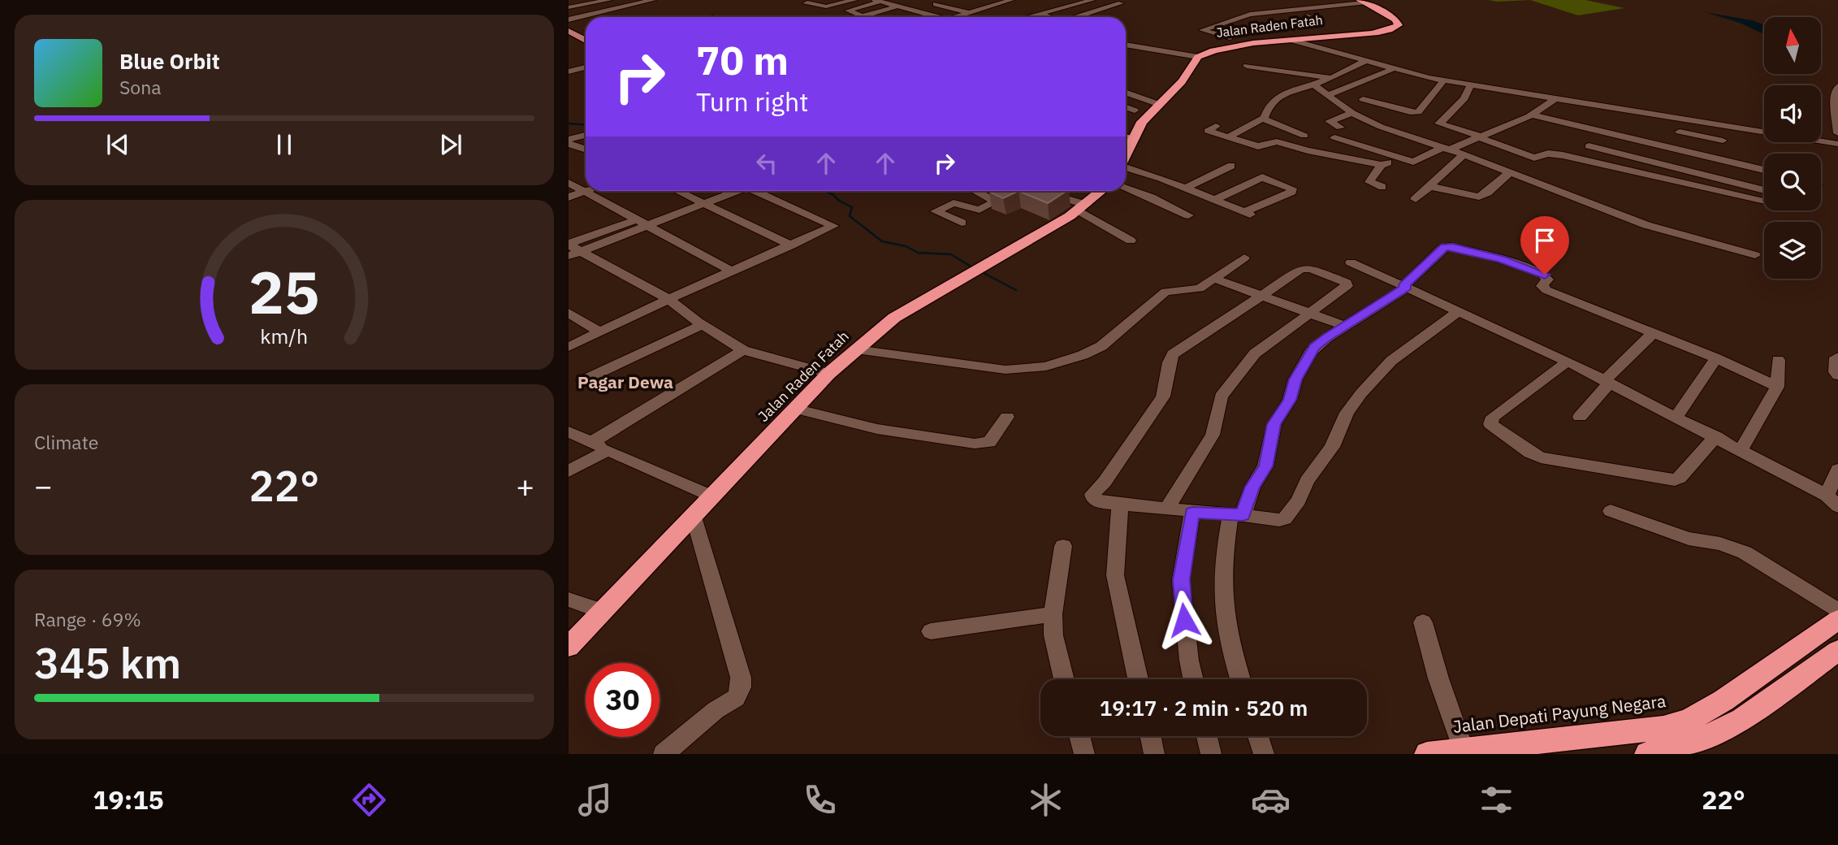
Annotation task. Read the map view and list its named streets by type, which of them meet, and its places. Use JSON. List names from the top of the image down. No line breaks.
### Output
{"streets":{"highway":["Jalan Raden Fatah","Jalan Depati Payung Negara"]},"districts":["Pagar Dewa"],"north":"top","page":{"turn":["70 m","Turn right"],"song":["Blue Orbit","Sona"],"tile":["Climate",["Range · 69%","345 km"]],"heat":["−","22°","+"],"limit":"30","trip":"19:17 · 2 min · 520 m","tabs":["19:15","22°"],"gauge":["25","km/h"]}}
